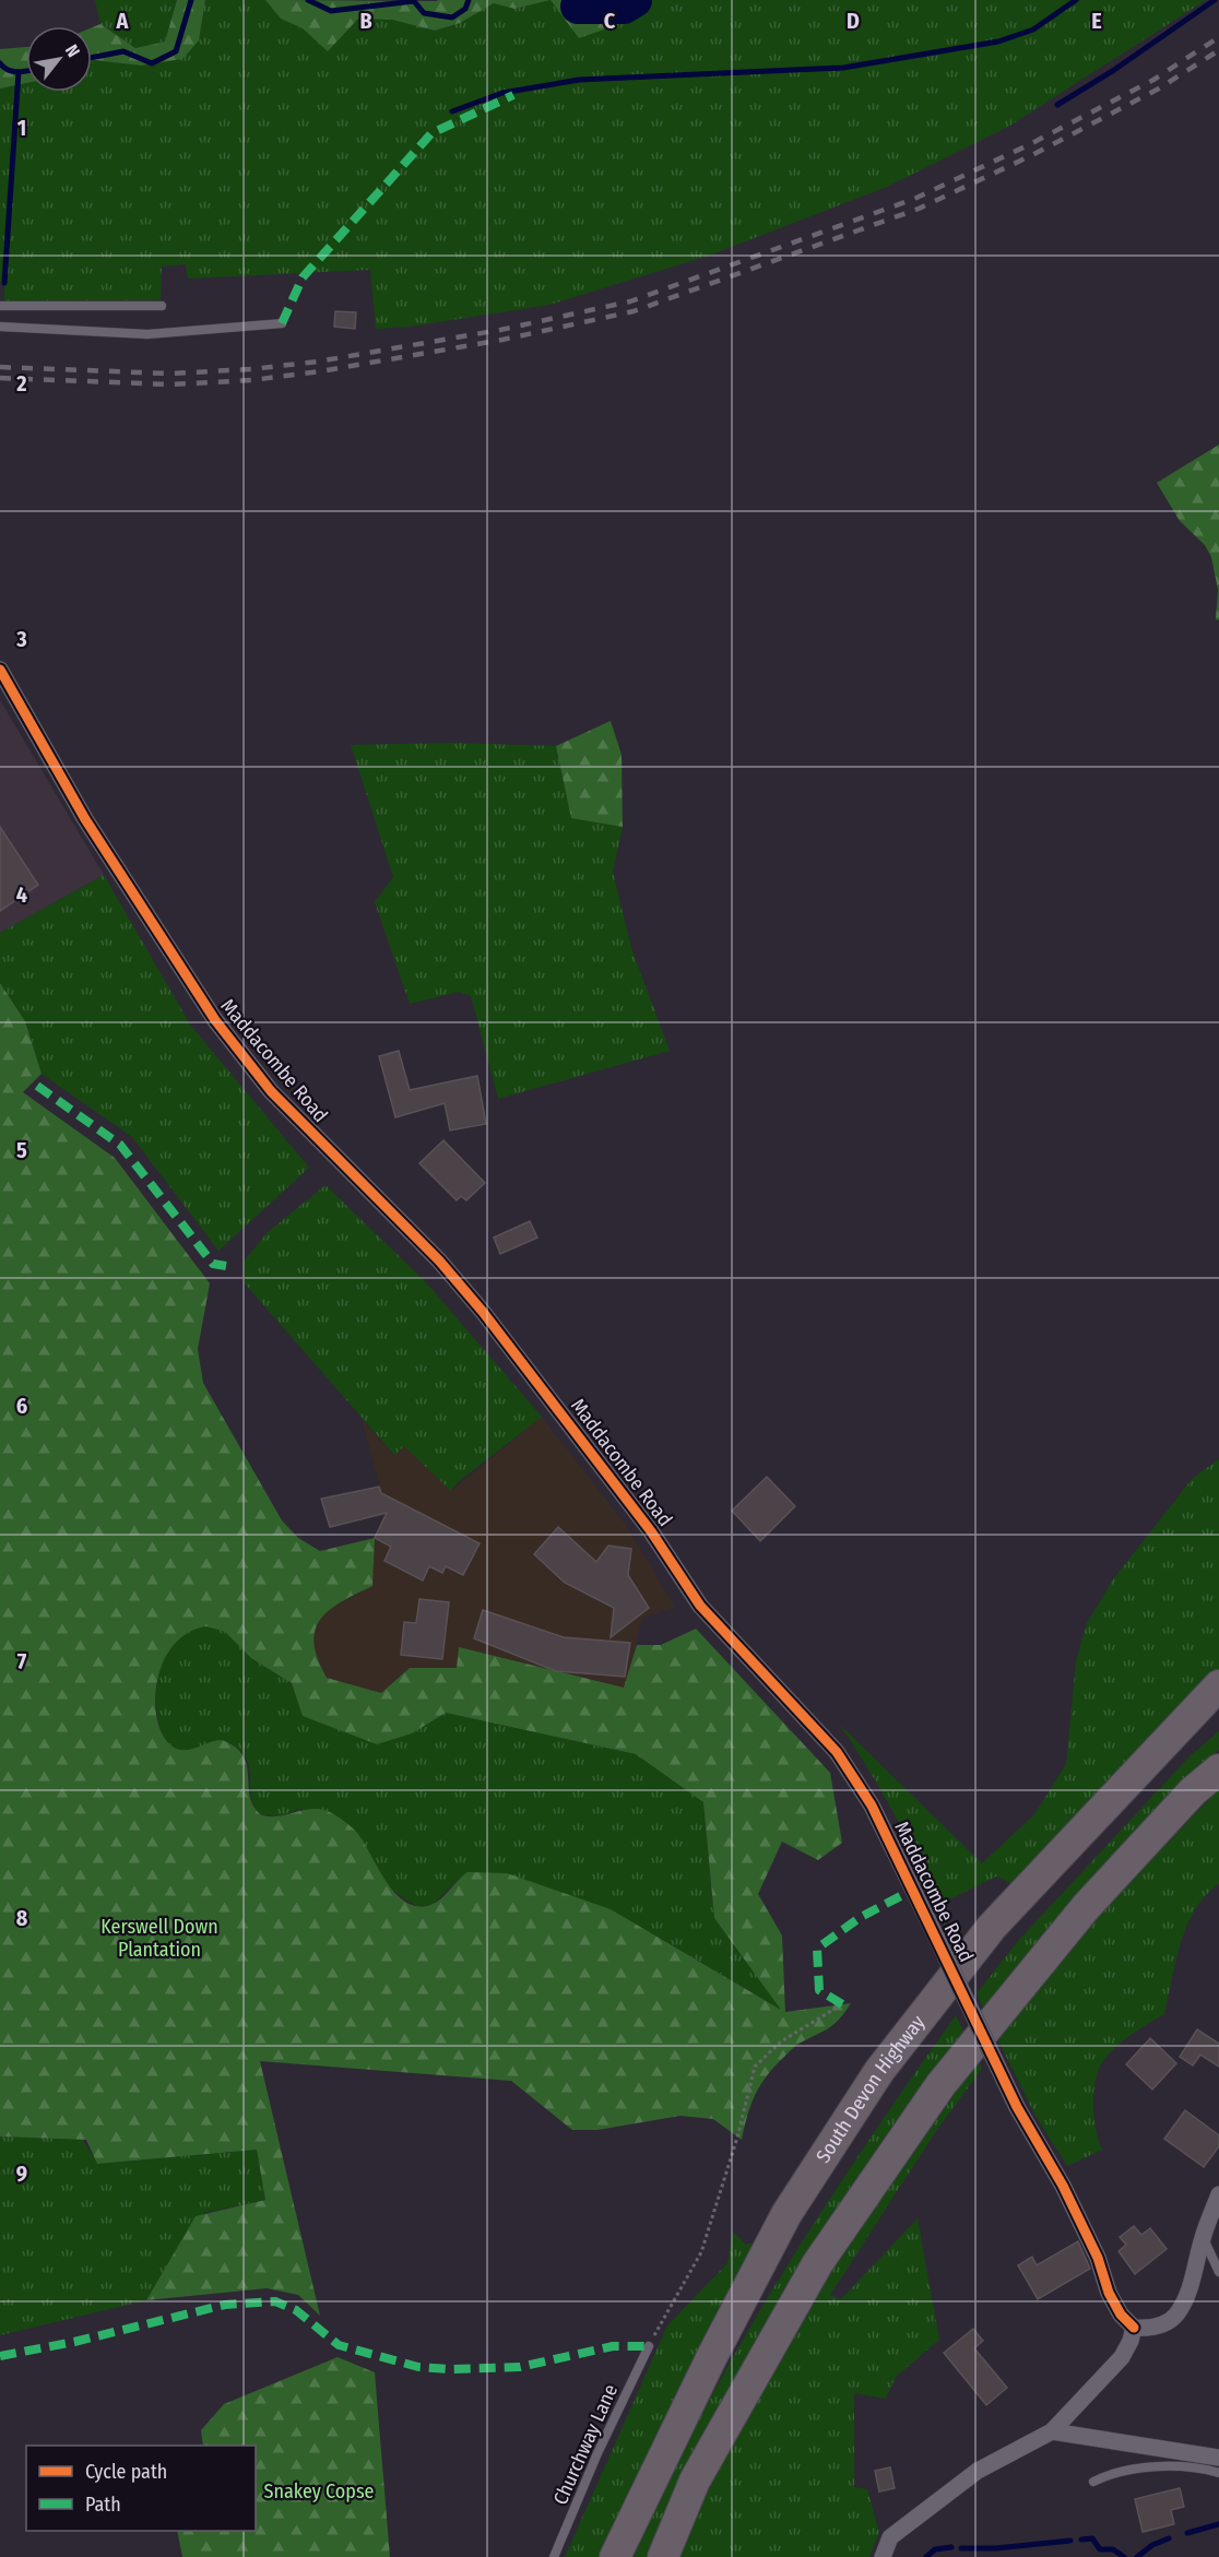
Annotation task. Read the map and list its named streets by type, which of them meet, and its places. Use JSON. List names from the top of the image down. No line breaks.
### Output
{"streets":{"highway":["South Devon Highway"],"street":["Maddacombe Road"],"lane":["Churchway Lane"]},"parks":["Kerswell Down Plantation","Snakey Copse"],"legend":["Cycle path","Path"],"north":"top right","grid":{"columns":["A","B","C","D","E"],"rows":["1","2","3","4","5","6","7","8","9"]}}
